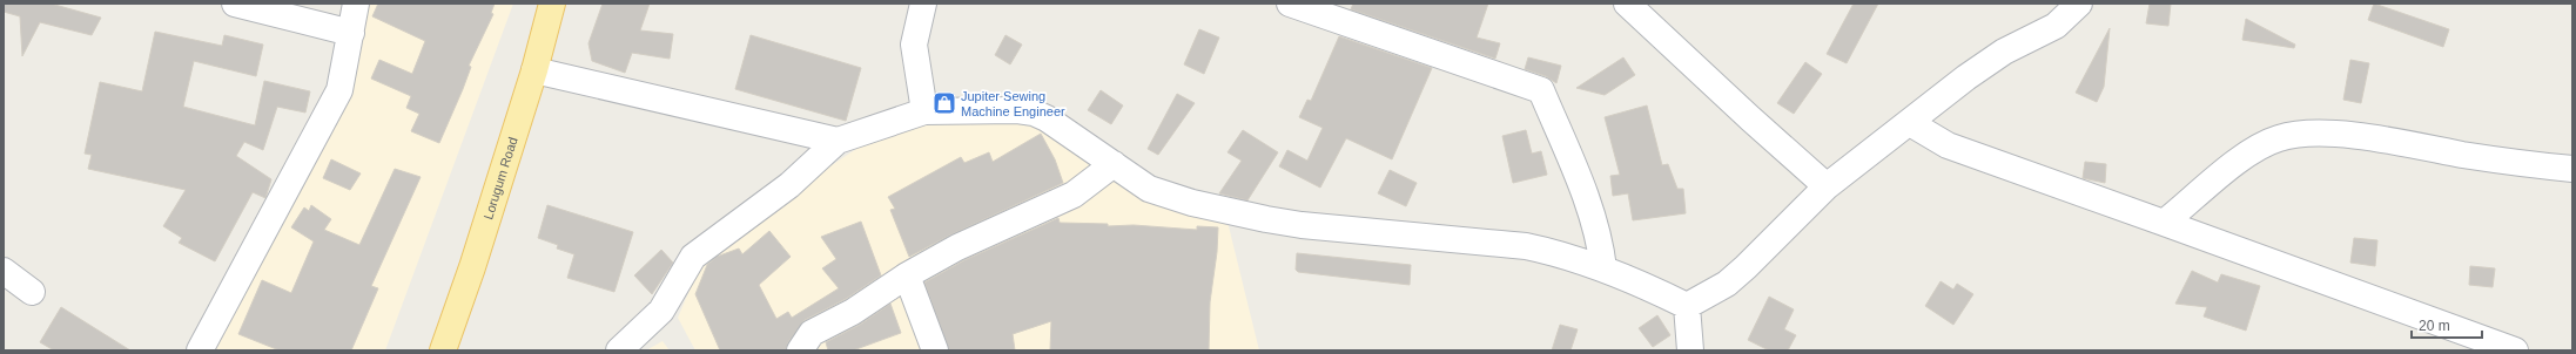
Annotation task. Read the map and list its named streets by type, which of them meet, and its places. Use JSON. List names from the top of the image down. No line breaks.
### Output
{"streets":{"main road":["Lorugum Road"]},"places":{"shop":["Jupiter Sewing Machine Engineer"]},"scale_bar":"20 m"}
